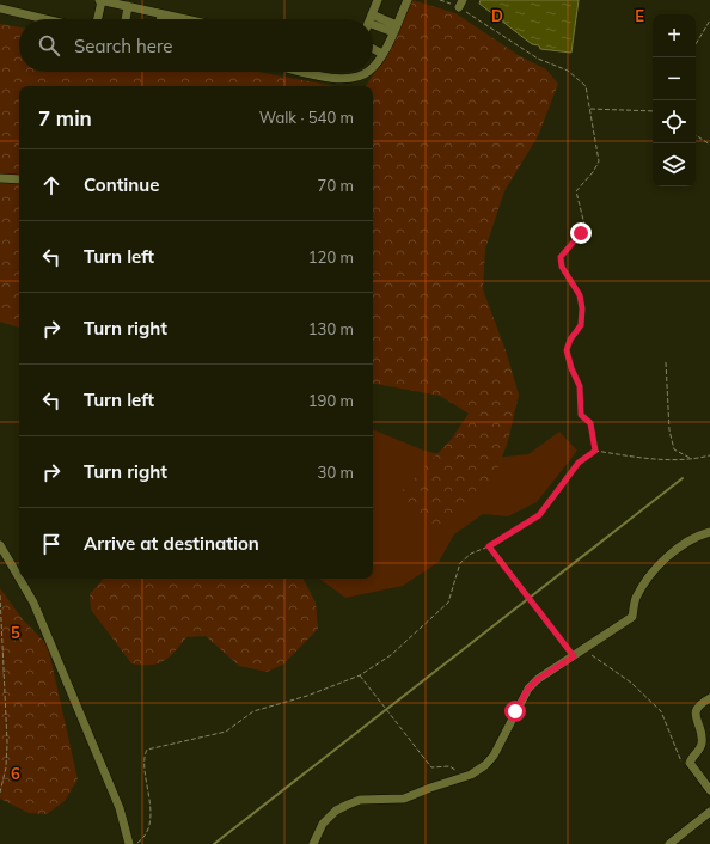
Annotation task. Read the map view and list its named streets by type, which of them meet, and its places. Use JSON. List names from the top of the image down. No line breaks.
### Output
{"page":{"map_buttons":["+","−"],"search":"Search here","heading":["7 min","Walk · 540 m"],"list":[["Continue","70 m"],["Turn left","120 m"],["Turn right","130 m"],["Turn left","190 m"],["Turn right","30 m"],"Arrive at destination"]},"grid":{"columns":["D","E"],"rows":["5","6"]}}
